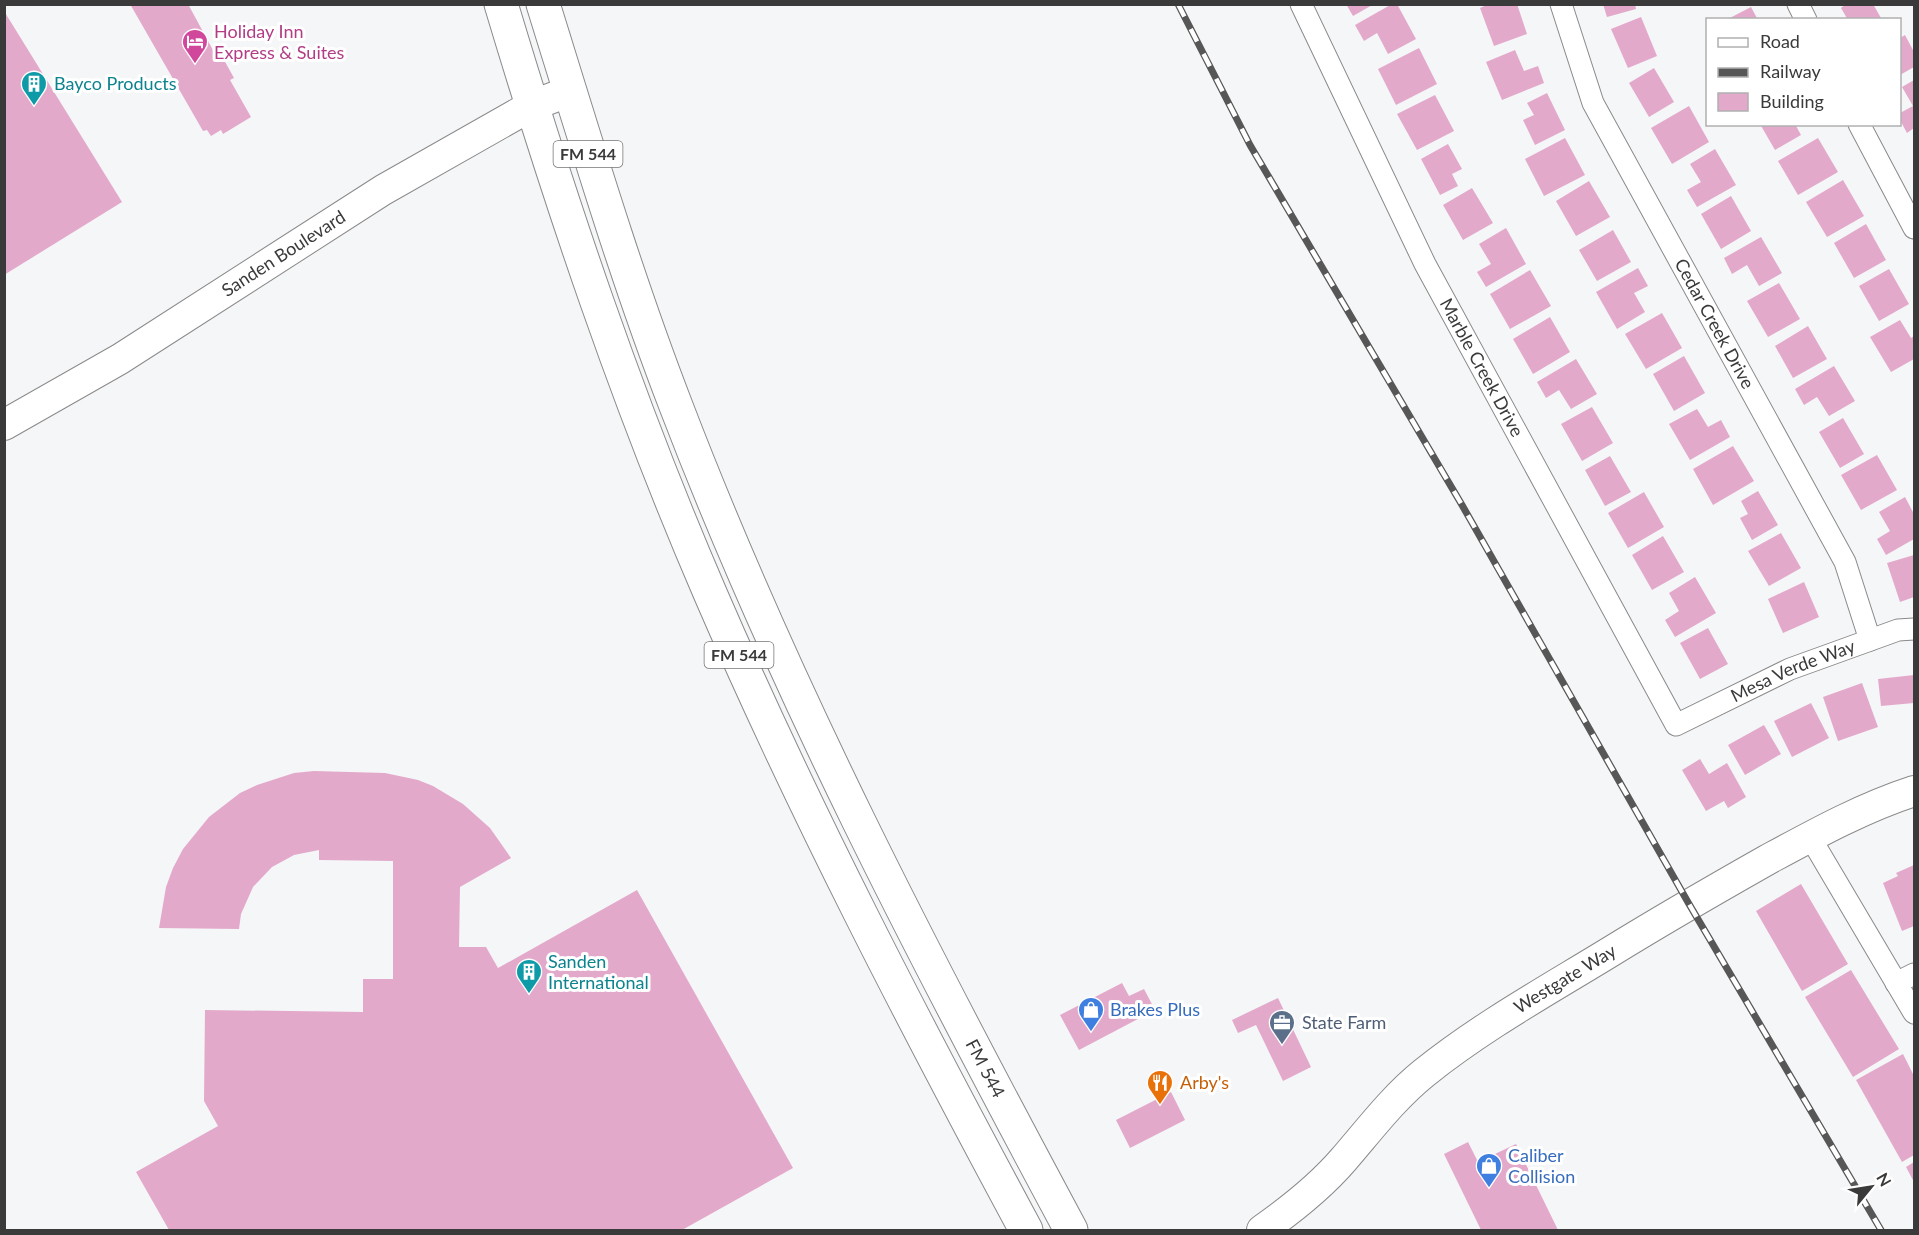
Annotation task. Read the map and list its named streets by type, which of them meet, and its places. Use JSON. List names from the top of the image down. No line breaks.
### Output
{"streets":{"main road":["FM 544"],"street":["Sanden Boulevard","Cedar Creek Drive","Marble Creek Drive","Mesa Verde Way","Westgate Way"]},"crossings":[["FM 544","Sanden Boulevard"],["Cedar Creek Drive","Mesa Verde Way"],["Marble Creek Drive","Mesa Verde Way"]],"places":{"hotel":["Holiday Inn Express & Suites"],"building":["Bayco Products","Sanden International"],"shop":["Brakes Plus","Caliber Collision"],"office":["State Farm"],"restaurant":["Arby's"]},"legend":["Road","Railway","Building"],"north":"top right"}
